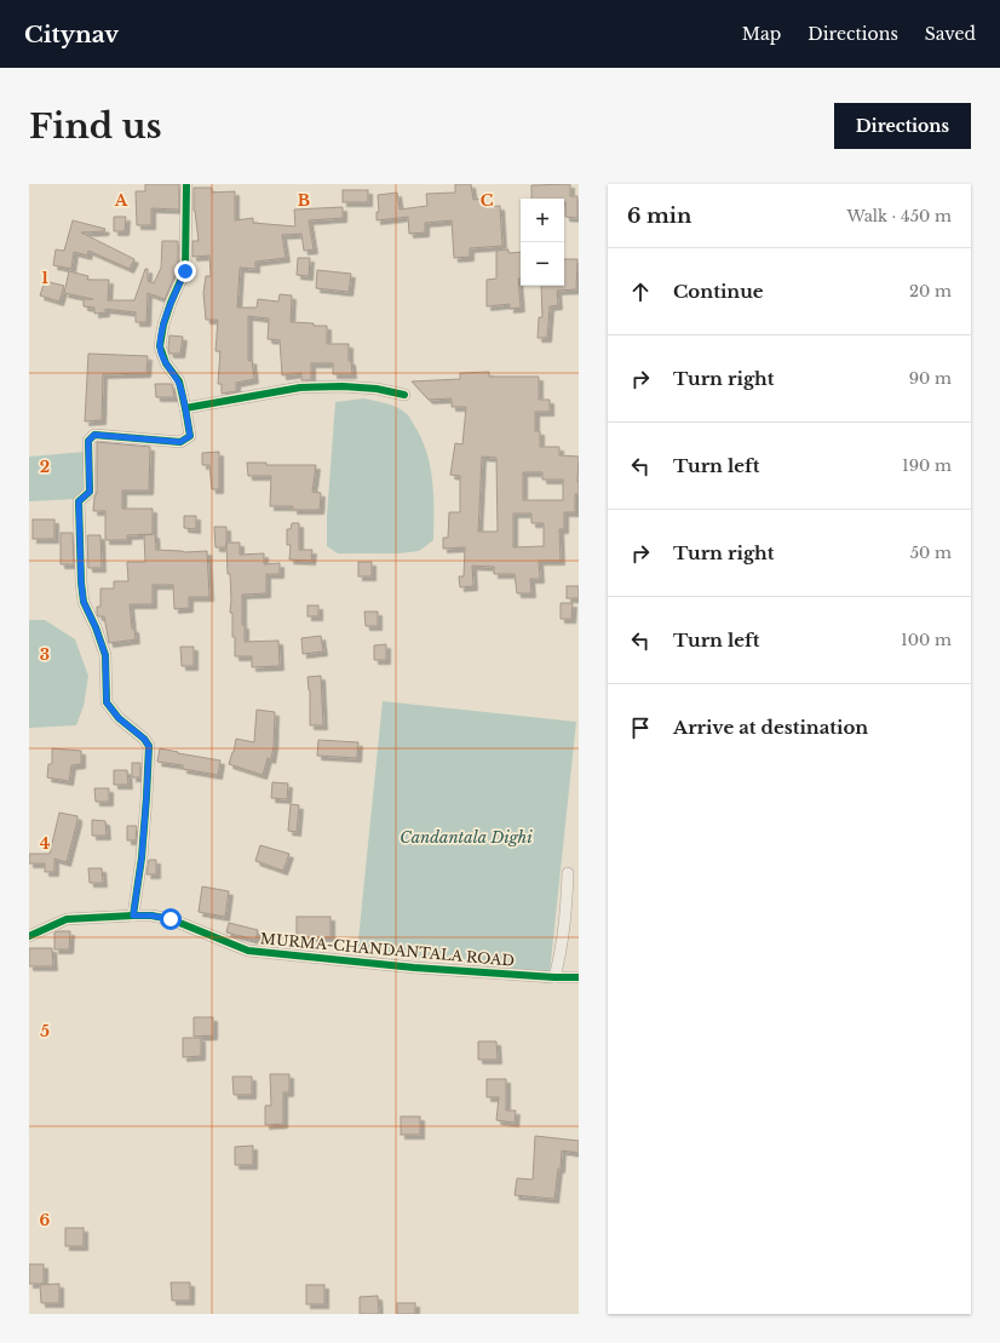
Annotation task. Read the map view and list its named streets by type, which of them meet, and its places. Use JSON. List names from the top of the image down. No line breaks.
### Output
{"streets":{"street":["MURMA-CHANDANTALA ROAD"]},"water":["Candantala Dighi"],"page":{"header":"Citynav","nav":["Map","Directions","Saved"],"buttons":"Directions","title":"Find us","heading":["6 min","Walk · 450 m"],"map_buttons":["+","−"],"list":[["Continue","20 m"],["Turn right","90 m"],["Turn left","190 m"],["Turn right","50 m"],["Turn left","100 m"],"Arrive at destination"]},"grid":{"columns":["A","B","C"],"rows":["1","2","3","4","5","6"]}}
